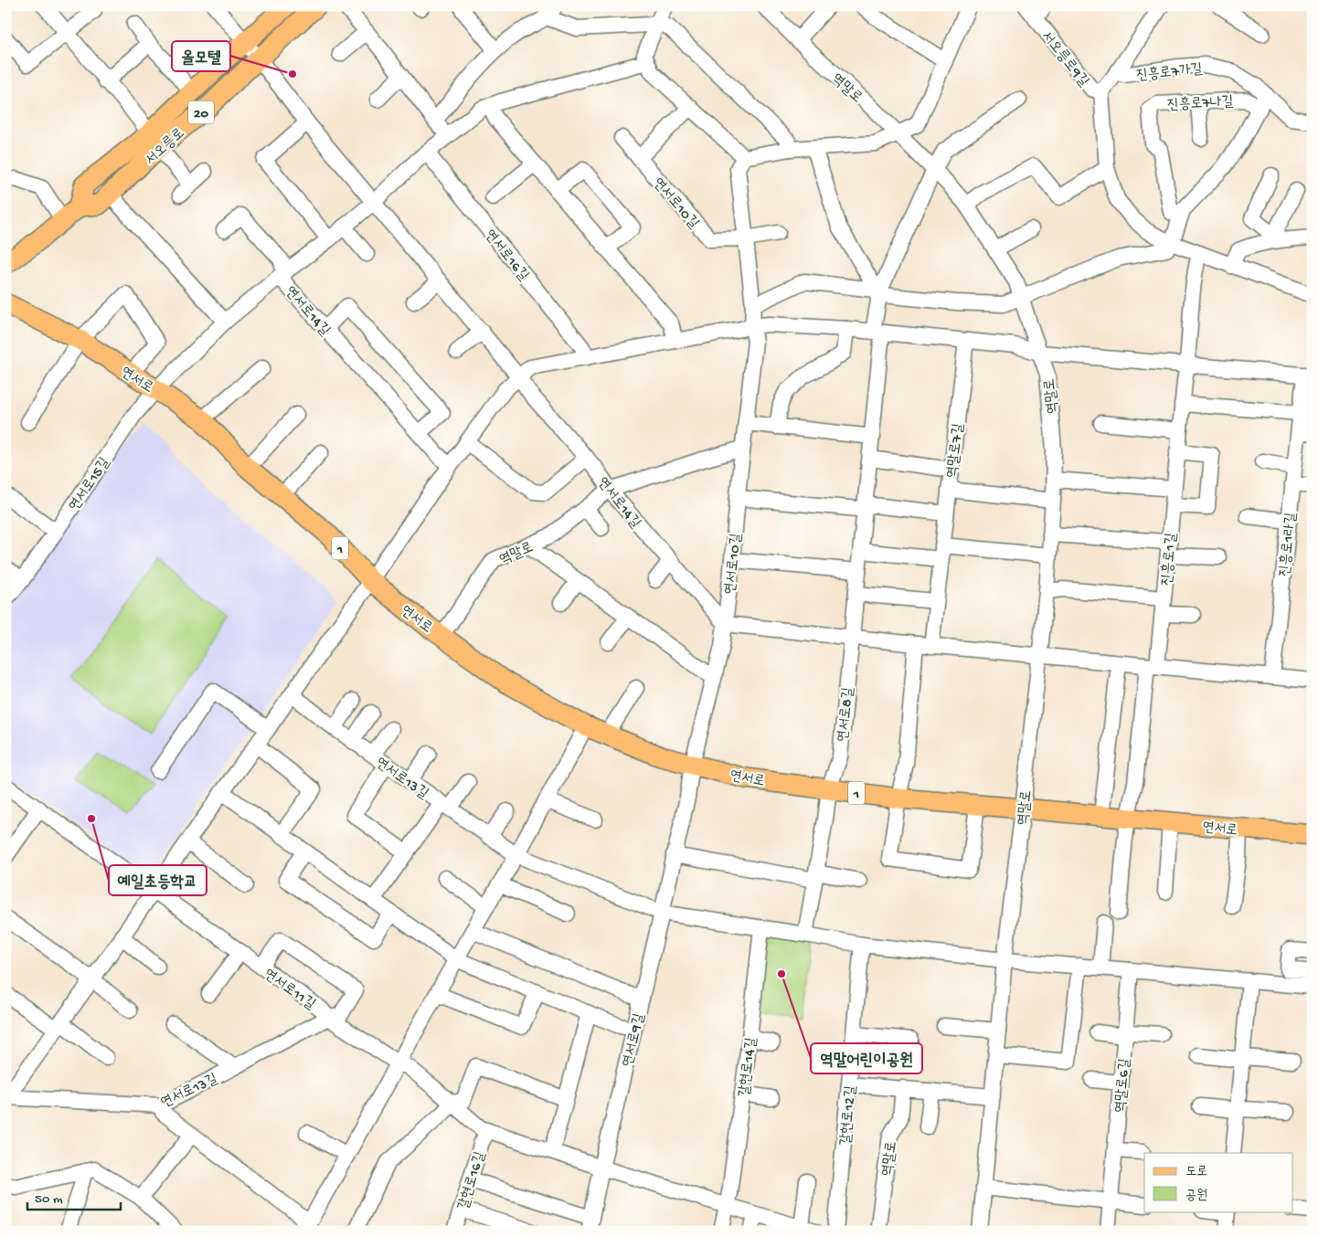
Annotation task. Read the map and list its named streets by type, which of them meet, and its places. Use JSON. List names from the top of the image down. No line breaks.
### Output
{"streets":{"main road":["20","서오릉로","연서로","1"],"street":["서오릉로9길","진흥로7가길","역말로","진흥로7나길","연서로10길","연서로16길","연서로14길","역말로7길","연서로15길","진흥로1라길","진흥로1길","연서로8길","연서로13길","연서로11길","연서로9길","갈현로14길","역말로6길","갈현로12길","갈현로16길"]},"crossings":[["역말로","연서로14길"],["역말로","연서로"],["연서로10길","연서로14길"],["연서로10길","연서로"],["연서로10길","연서로9길"],["연서로","연서로15길"],["연서로","연서로8길"],["연서로","연서로13길"],["연서로","연서로9길"],["연서로13길","연서로11길"],["연서로11길","갈현로16길"]],"places":["올모텔","예일초등학교","역말어린이공원"],"legend":["도로","공원"],"scale_bar":"50 m"}
